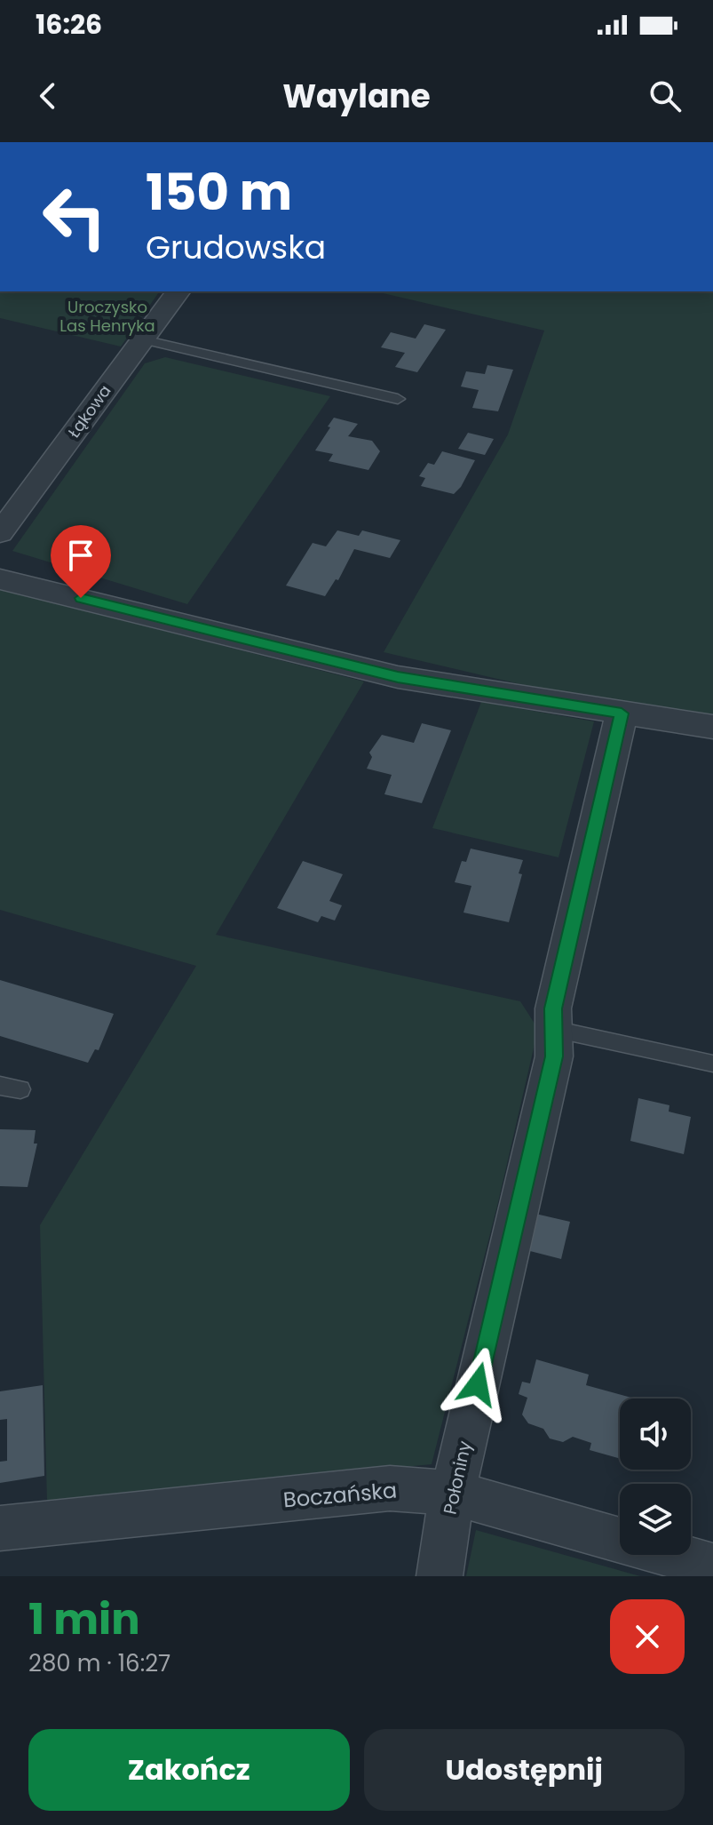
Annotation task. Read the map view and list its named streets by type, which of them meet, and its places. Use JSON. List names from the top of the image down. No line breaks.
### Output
{"streets":{"street":["Łąkowa","Połoniny","Boczańska"]},"crossings":[["Połoniny","Boczańska"]],"parks":["Uroczysko Las Henryka"],"page":{"status":"16:26","header":"Waylane","turn":["150 m","Grudowska"],"heading":["1 min","280 m · 16:27"],"buttons":["Zakończ","Udostępnij"]}}
